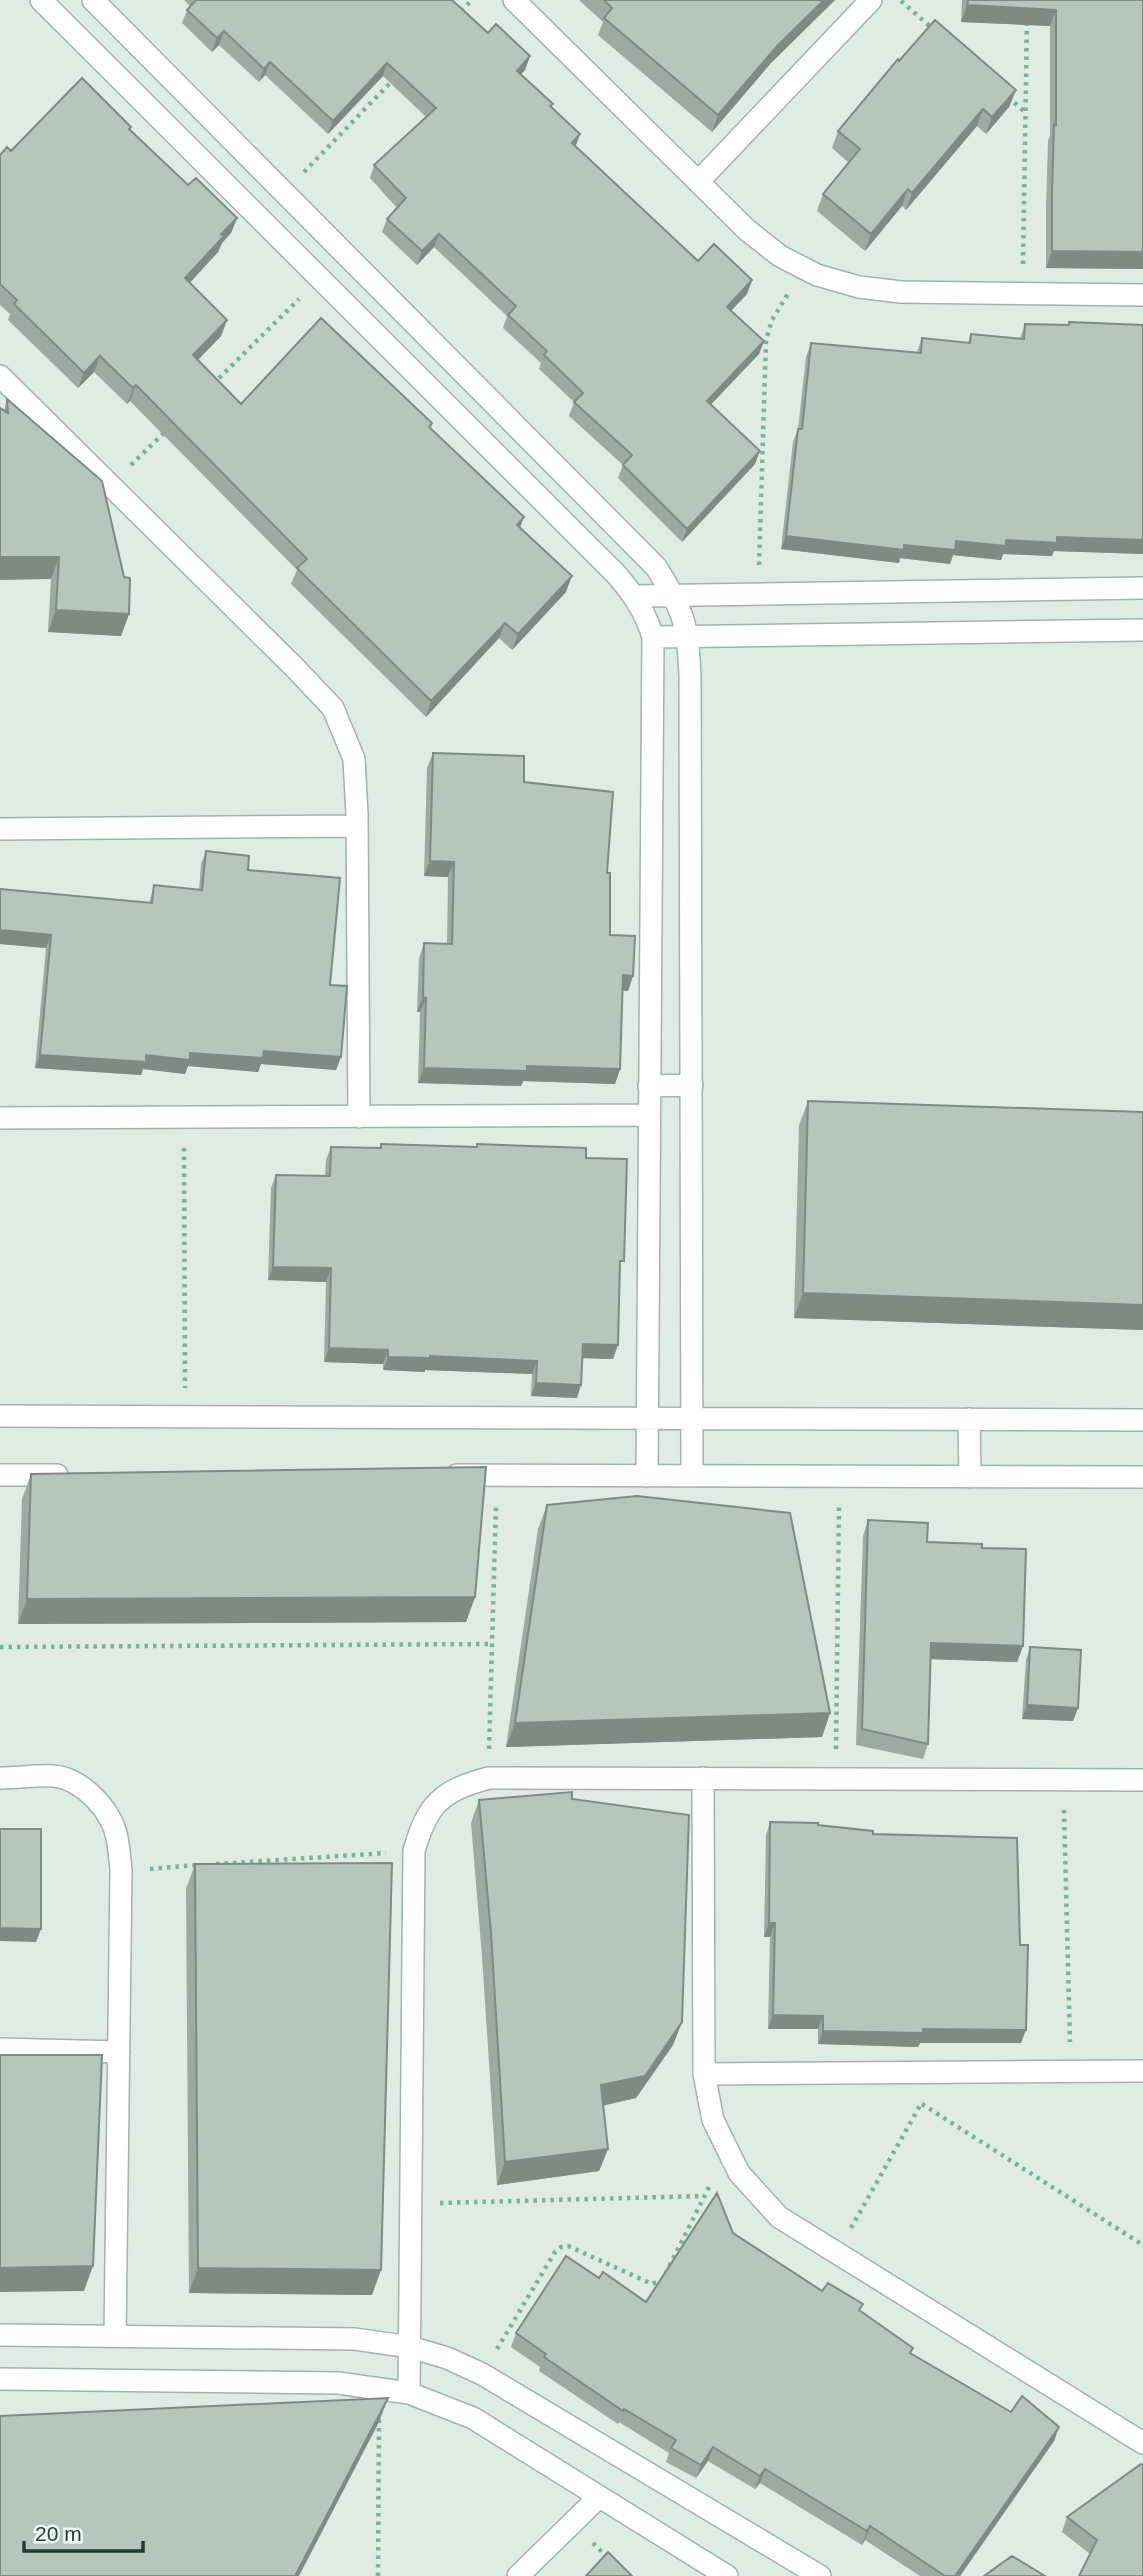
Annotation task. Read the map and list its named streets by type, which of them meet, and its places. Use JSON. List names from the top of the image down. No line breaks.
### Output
{"scale_bar":"20 m"}
